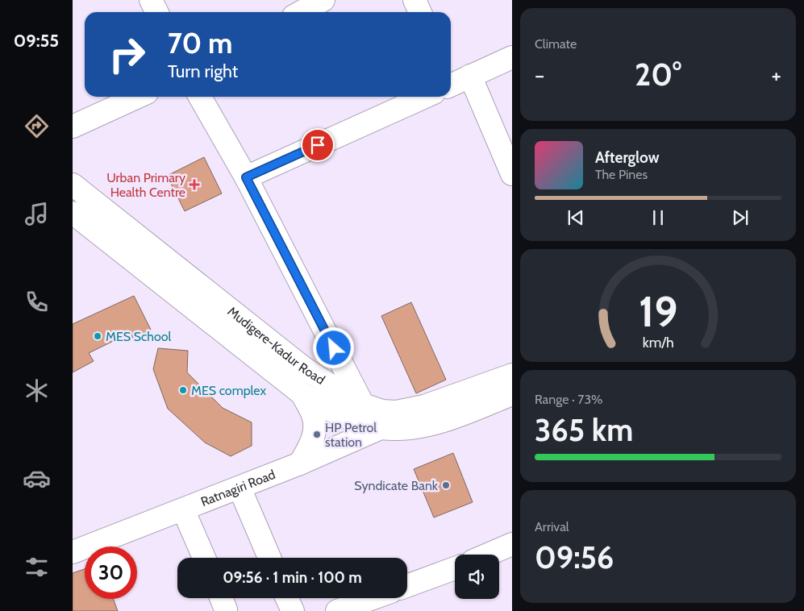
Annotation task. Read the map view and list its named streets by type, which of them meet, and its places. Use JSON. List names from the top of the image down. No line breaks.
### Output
{"streets":{"main road":["Mudigere-Kadur Road","Ratnagiri Road"]},"crossings":[["Mudigere-Kadur Road","Ratnagiri Road"]],"places":{"health":["Urban Primary Health Centre"],"other":["MES School","MES complex","HP Petrol station","Syndicate Bank"]},"page":{"tabs":"09:55","tile":["Climate",["Range · 73%","365 km"],["Arrival","09:56"]],"turn":["70 m","Turn right"],"heat":["−","20°","+"],"song":["Afterglow","The Pines"],"limit":"30","trip":"09:56 · 1 min · 100 m","gauge":["19","km/h"]}}
